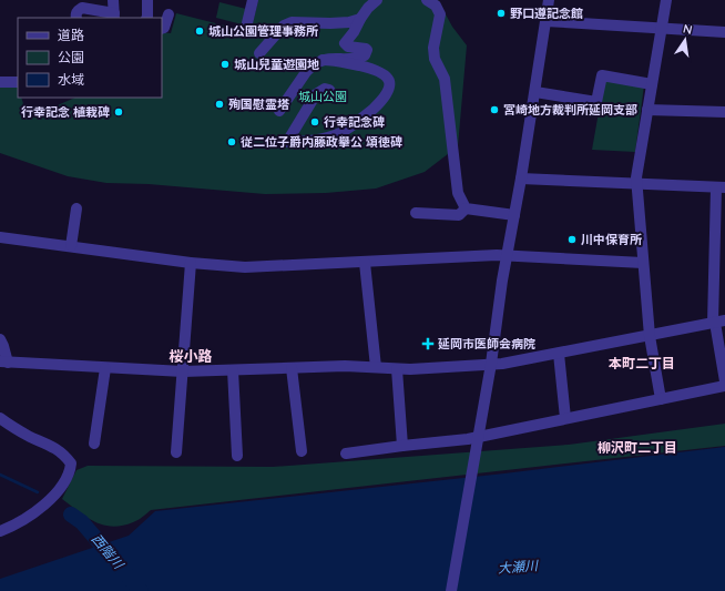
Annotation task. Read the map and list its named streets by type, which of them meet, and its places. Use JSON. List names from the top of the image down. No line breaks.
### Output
{"districts":["桜小路","本町二丁目","柳沢町二丁目"],"water":["西階川","大瀬川"],"parks":["城山公園"],"places":{"other":["野口遵記念館","城山公園管理事務所","城山兒童遊園地","殉国慰霊塔","宮崎地方裁判所延岡支部","行幸記念 植栽碑","行幸記念碑","従二位子爵内藤政擧公 頌徳碑","川中保育所"],"health":["延岡市医師会病院"]},"legend":["道路","公園","水域"],"north":"top"}
